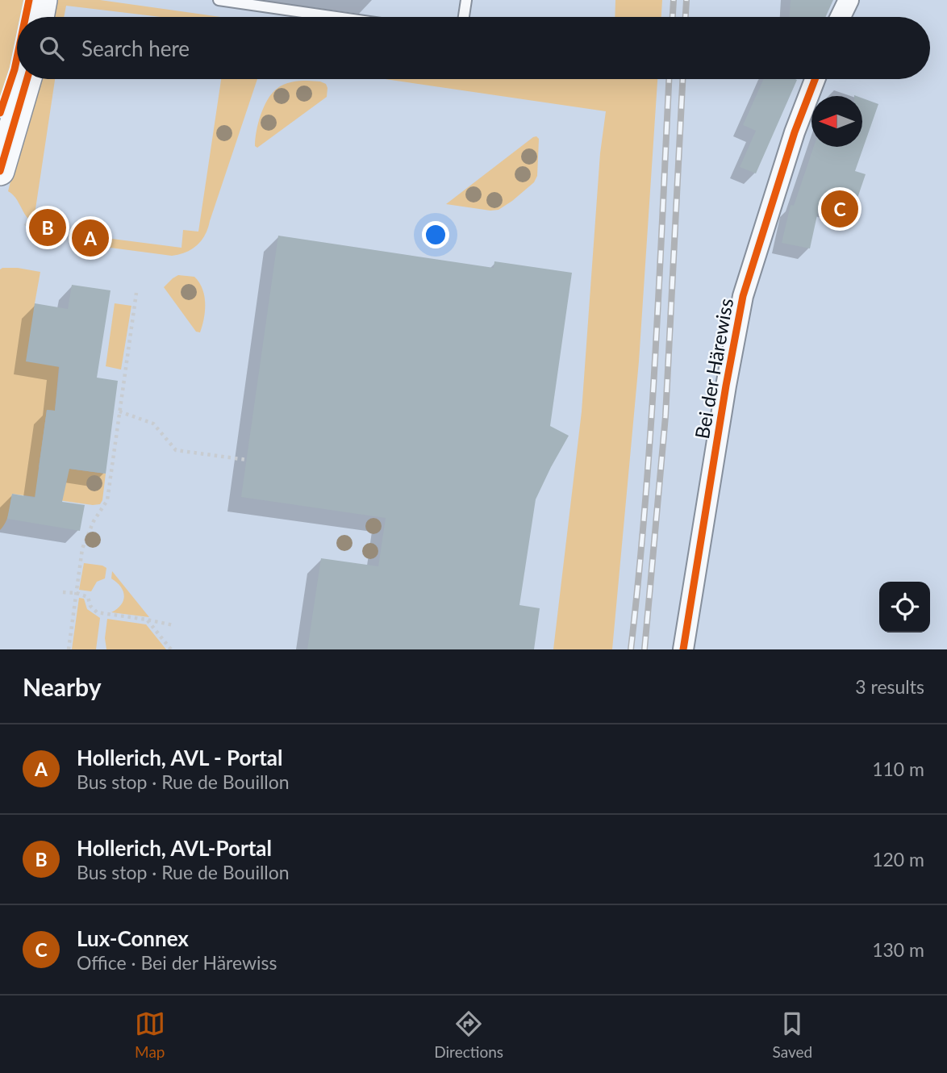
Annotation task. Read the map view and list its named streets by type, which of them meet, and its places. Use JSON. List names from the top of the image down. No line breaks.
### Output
{"streets":{"street":["Bei der Härewiss"]},"north":"left","page":{"search":"Search here","pins":["C","B","A"],"heading":["Nearby","3 results"],"list":[{"mark":"A","name":"Hollerich, AVL - Portal","note":"Bus stop · Rue de Bouillon","value":"110 m"},{"mark":"B","name":"Hollerich, AVL-Portal","note":"Bus stop · Rue de Bouillon","value":"120 m"},{"mark":"C","name":"Lux-Connex","note":"Office · Bei der Härewiss","value":"130 m"}],"nav":["Map","Directions","Saved"]}}
